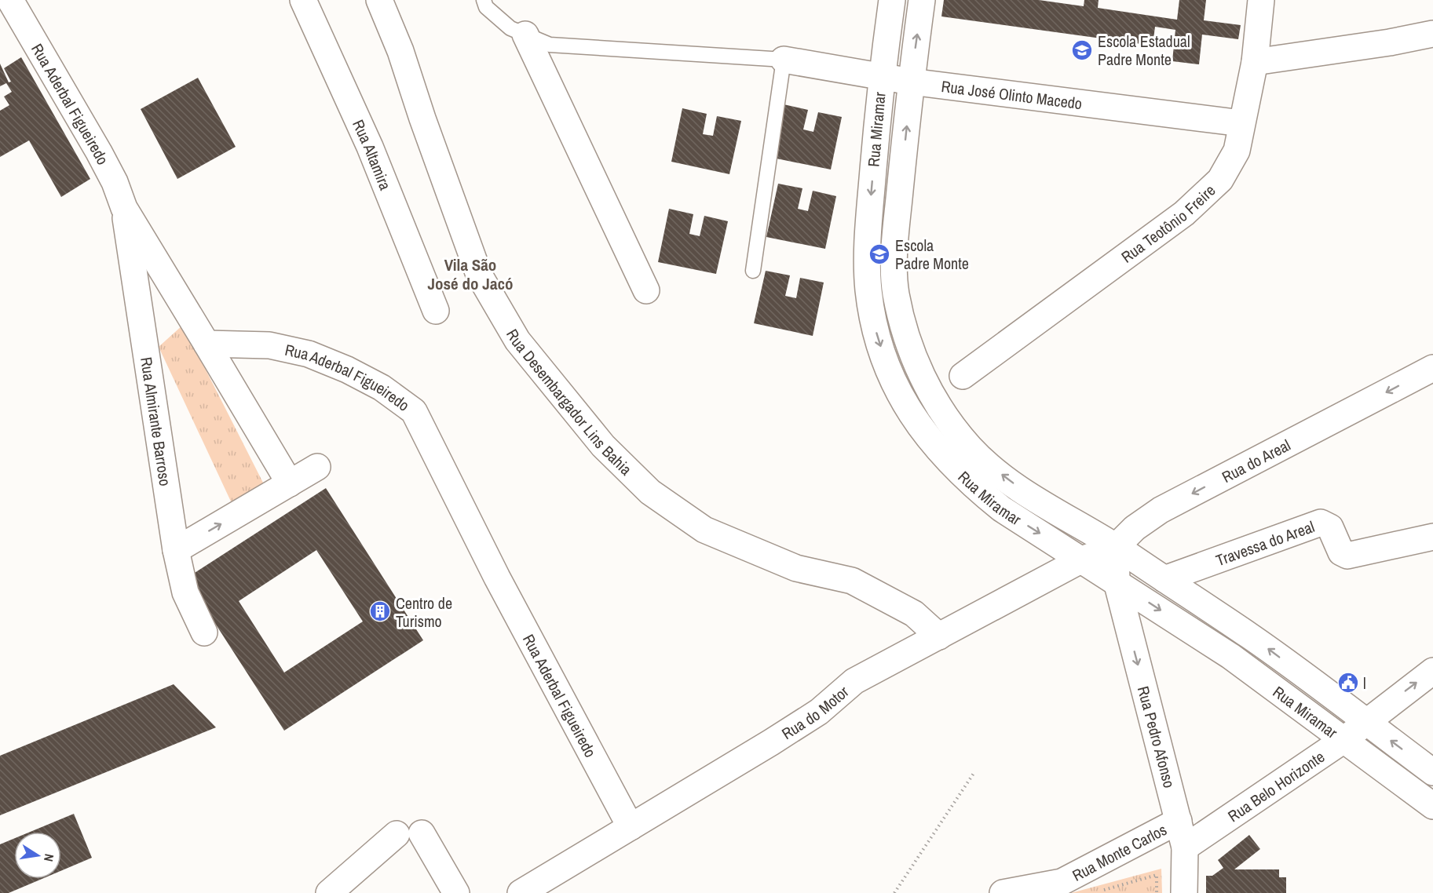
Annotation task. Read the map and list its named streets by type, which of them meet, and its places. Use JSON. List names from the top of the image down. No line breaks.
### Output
{"streets":{"street":["Rua José Olinto Macedo","Rua Aderbal Figueiredo","Rua Miramar","Rua Altamira","Rua Teotônio Freire","Rua Desembargador Lins Bahia","Rua Almirante Barroso","Rua do Areal","Travessa do Areal","Rua do Motor","Rua Pedro Afonso","Rua Belo Horizonte","Rua Monte Carlos"]},"crossings":[["Rua José Olinto Macedo","Rua Miramar"],["Rua José Olinto Macedo","Rua Teotônio Freire"],["Rua Aderbal Figueiredo","Rua Almirante Barroso"],["Rua Aderbal Figueiredo","Rua do Motor"],["Rua Miramar","Rua do Areal"],["Rua Miramar","Travessa do Areal"],["Rua Miramar","Rua do Motor"],["Rua Miramar","Rua Pedro Afonso"],["Rua Miramar","Rua Belo Horizonte"],["Rua Desembargador Lins Bahia","Rua do Motor"],["Rua do Areal","Rua do Motor"],["Rua Pedro Afonso","Rua Belo Horizonte"],["Rua Pedro Afonso","Rua Monte Carlos"]],"one_way":["Rua do Areal","Rua Pedro Afonso"],"districts":["Vila São José do Jacó"],"places":{"school or university":["Escola Estadual Padre Monte","Escola Padre Monte"],"building":["Centro de Turismo"],"public building":["l"]},"north":"right"}
